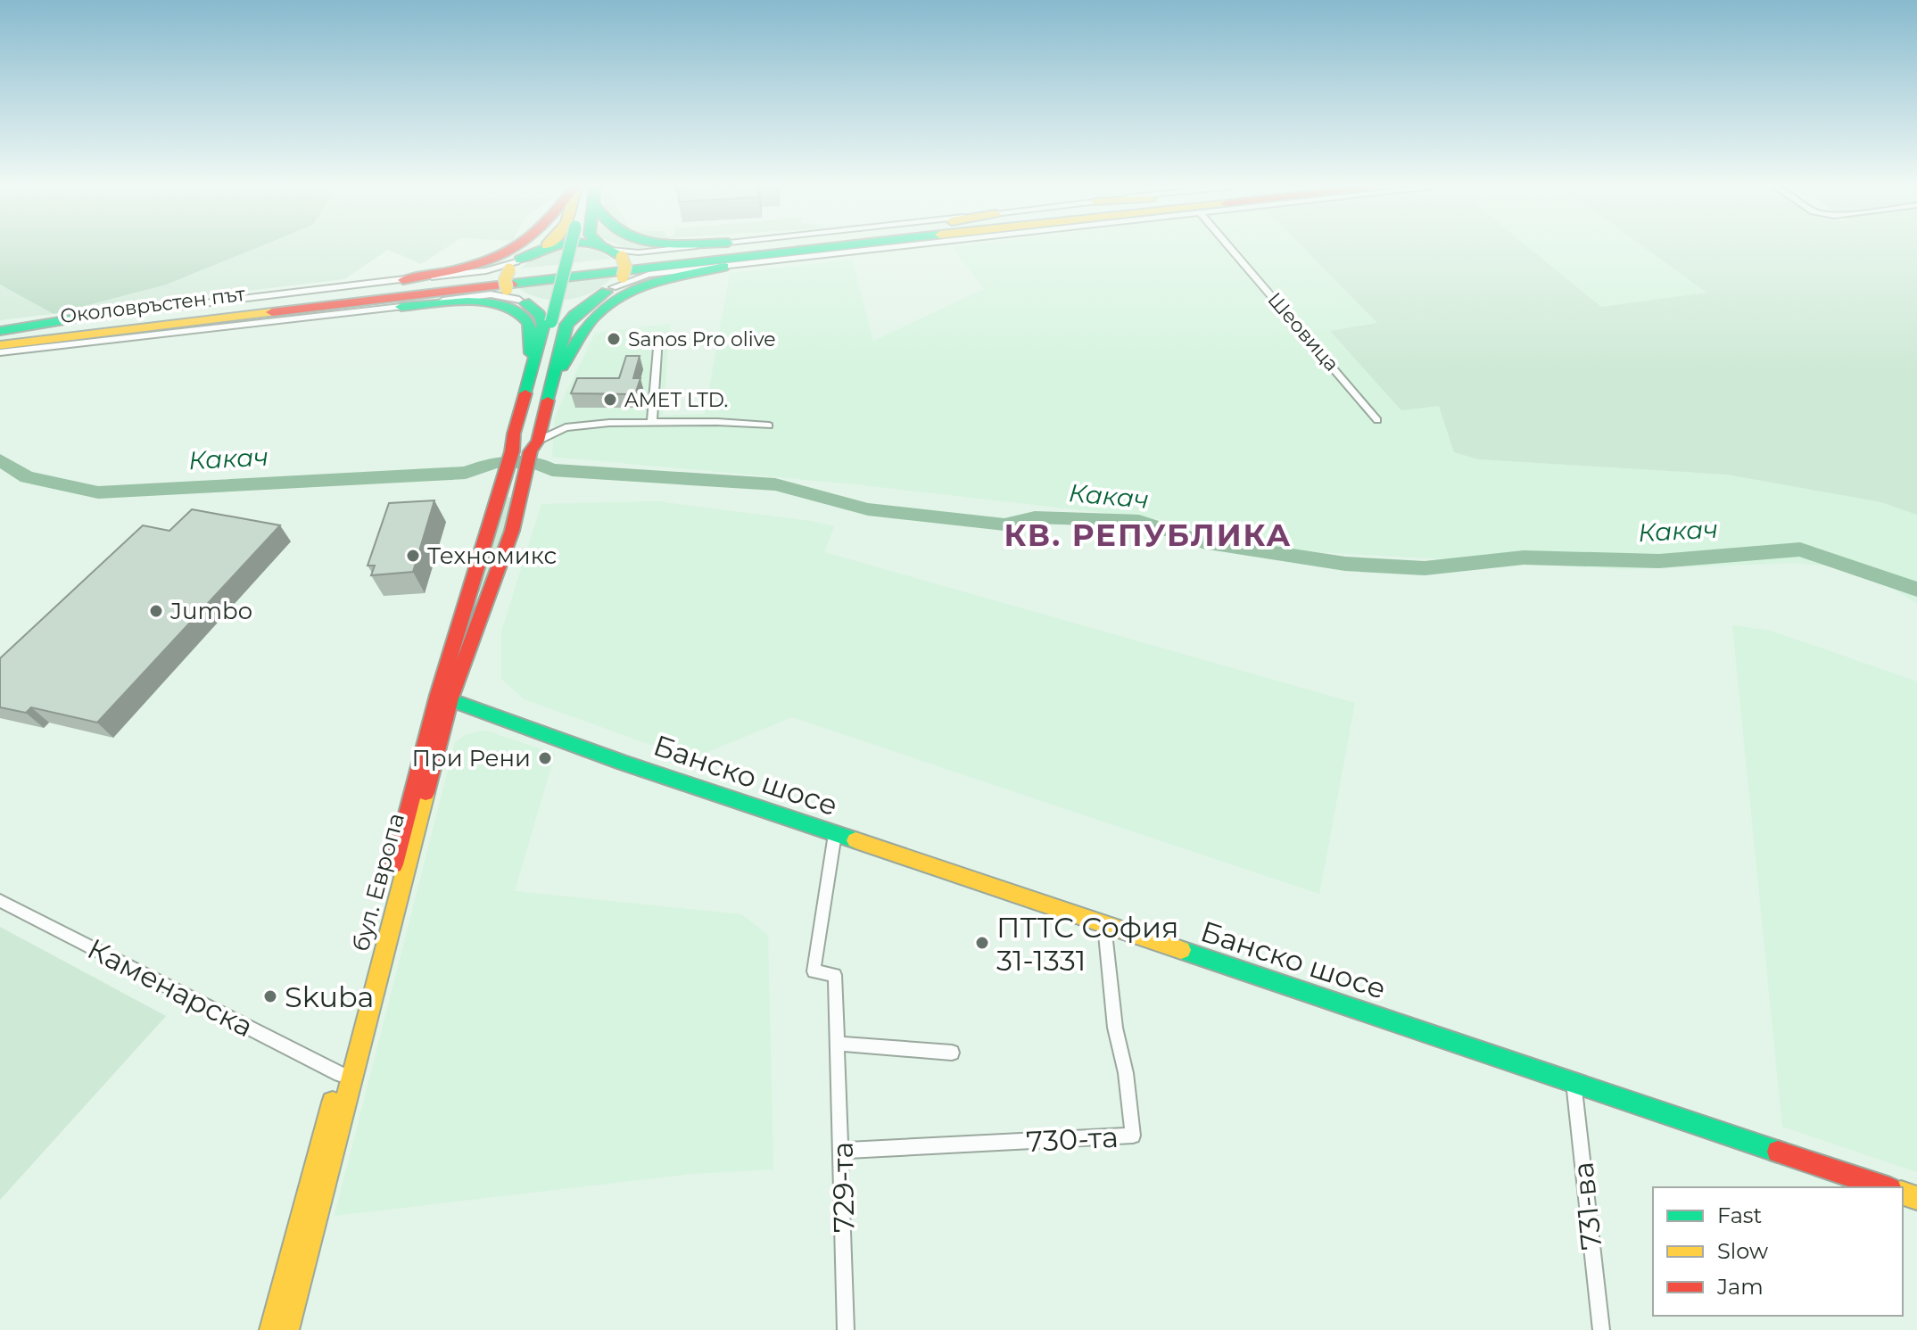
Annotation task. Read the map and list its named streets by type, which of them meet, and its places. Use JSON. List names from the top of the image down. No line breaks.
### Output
{"streets":{"main road":["Околовръстен път","Банско шосе","бул. Европа"],"street":["Шеовица","Каменарска","730-та","729-та","731-ва"]},"crossings":[["Банско шосе","бул. Европа"],["Банско шосе","730-та"],["Банско шосе","729-та"],["Банско шосе","731-ва"],["бул. Европа","Каменарска"],["730-та","729-та"]],"districts":["КВ. РЕПУБЛИКА"],"water":["Какач"],"places":["Sanos Pro olive","AMET LTD.","Техномикс","Jumbo","При Рени","ПТТС София 31-1331","Skuba"],"legend":["Fast","Slow","Jam"]}
